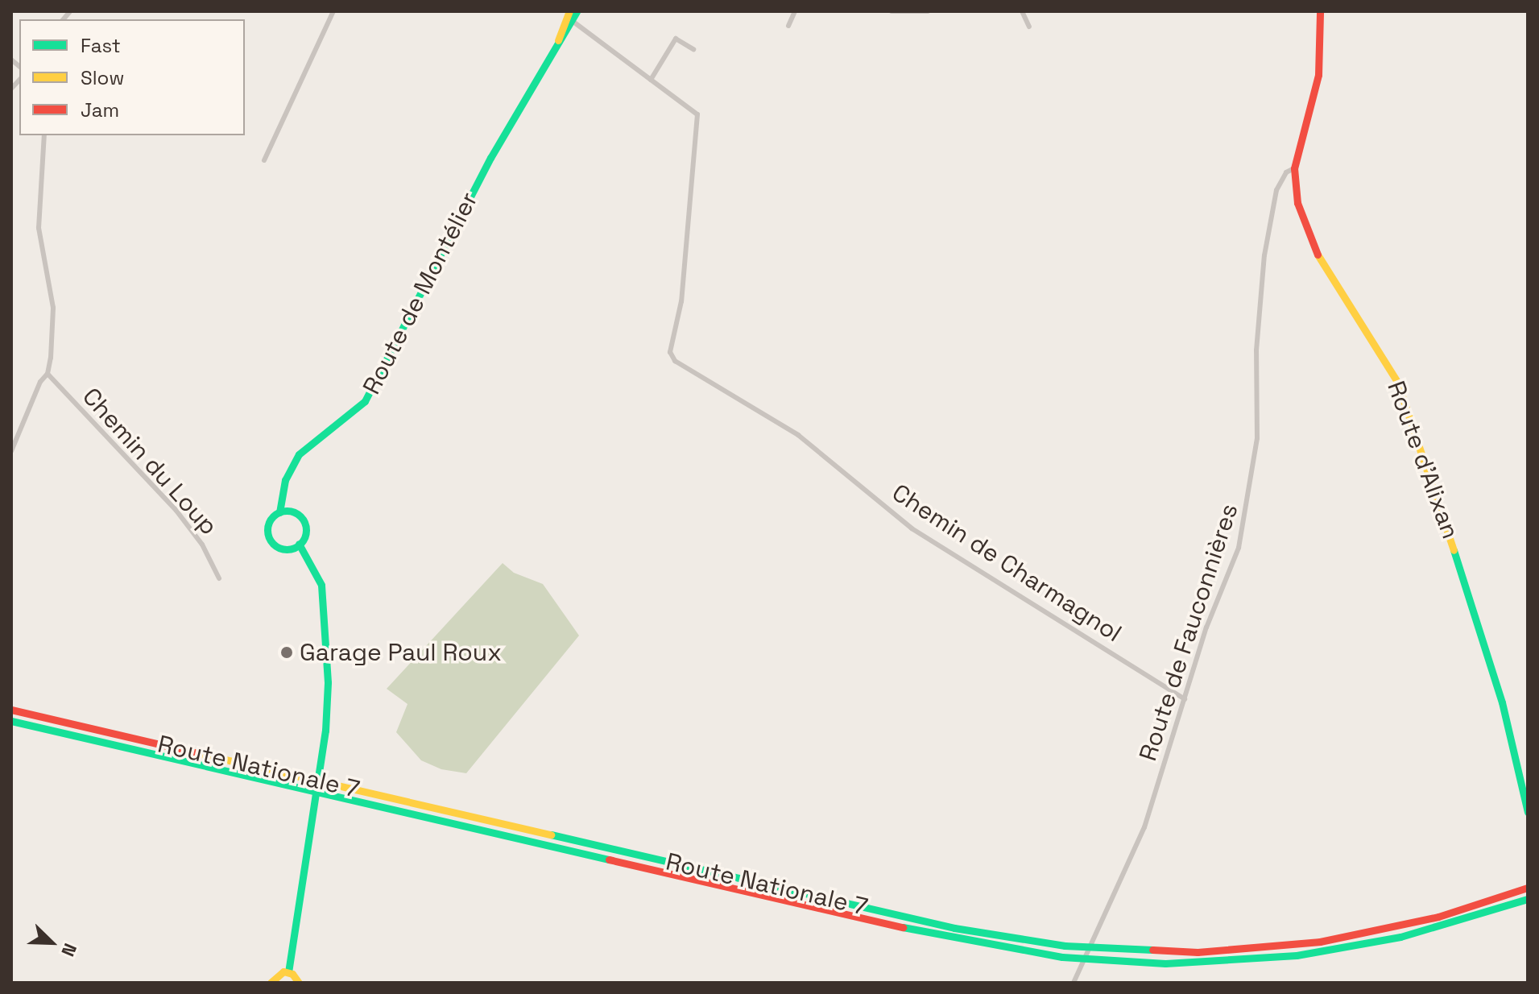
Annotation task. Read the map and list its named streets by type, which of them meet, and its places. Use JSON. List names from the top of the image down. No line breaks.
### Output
{"streets":{"main road":["Route de Montélier","Route d'Alixan","Route Nationale 7"],"street":["Chemin du Loup","Chemin de Charmagnol","Route de Fauconnières"]},"crossings":[["Route de Montélier","Chemin de Charmagnol"],["Route d'Alixan","Route de Fauconnières"],["Chemin de Charmagnol","Route de Fauconnières"]],"places":["Garage Paul Roux"],"legend":["Fast","Slow","Jam"],"north":"bottom right"}
